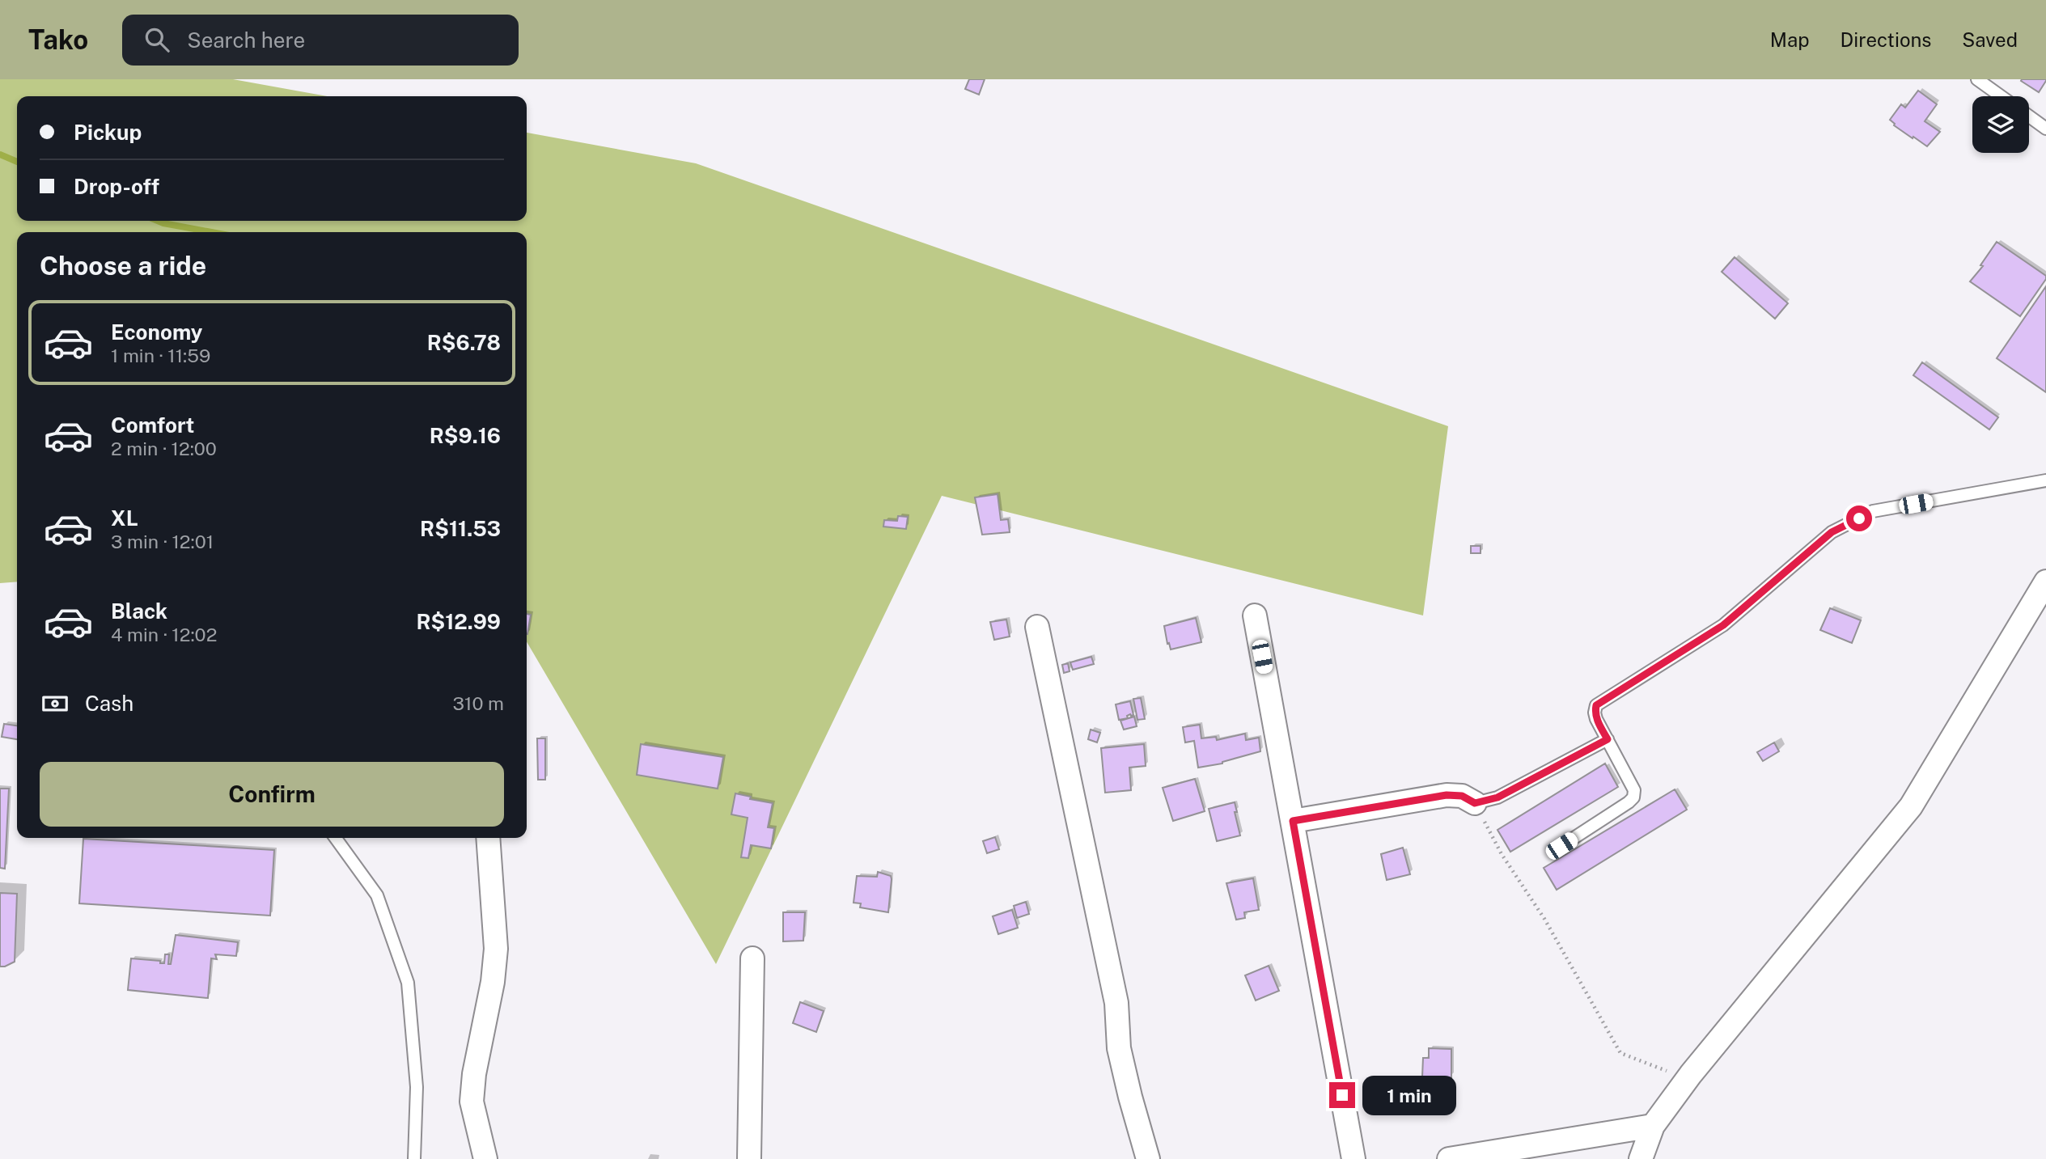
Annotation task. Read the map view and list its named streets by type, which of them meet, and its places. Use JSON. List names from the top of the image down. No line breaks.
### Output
{"page":{"header":"Tako","search":"Search here","nav":["Map","Directions","Saved"],"banner":["Pickup","Drop-off"],"heading":"Choose a ride","list":[{"name":"Economy","note":"1 min · 11:59","value":"R$6.78"},{"name":"Comfort","note":"2 min · 12:00","value":"R$9.16"},{"name":"XL","note":"3 min · 12:01","value":"R$11.53"},{"name":"Black","note":"4 min · 12:02","value":"R$12.99"}],"pay":["Cash","310 m"],"buttons":"Confirm","bubble":"1 min"}}
